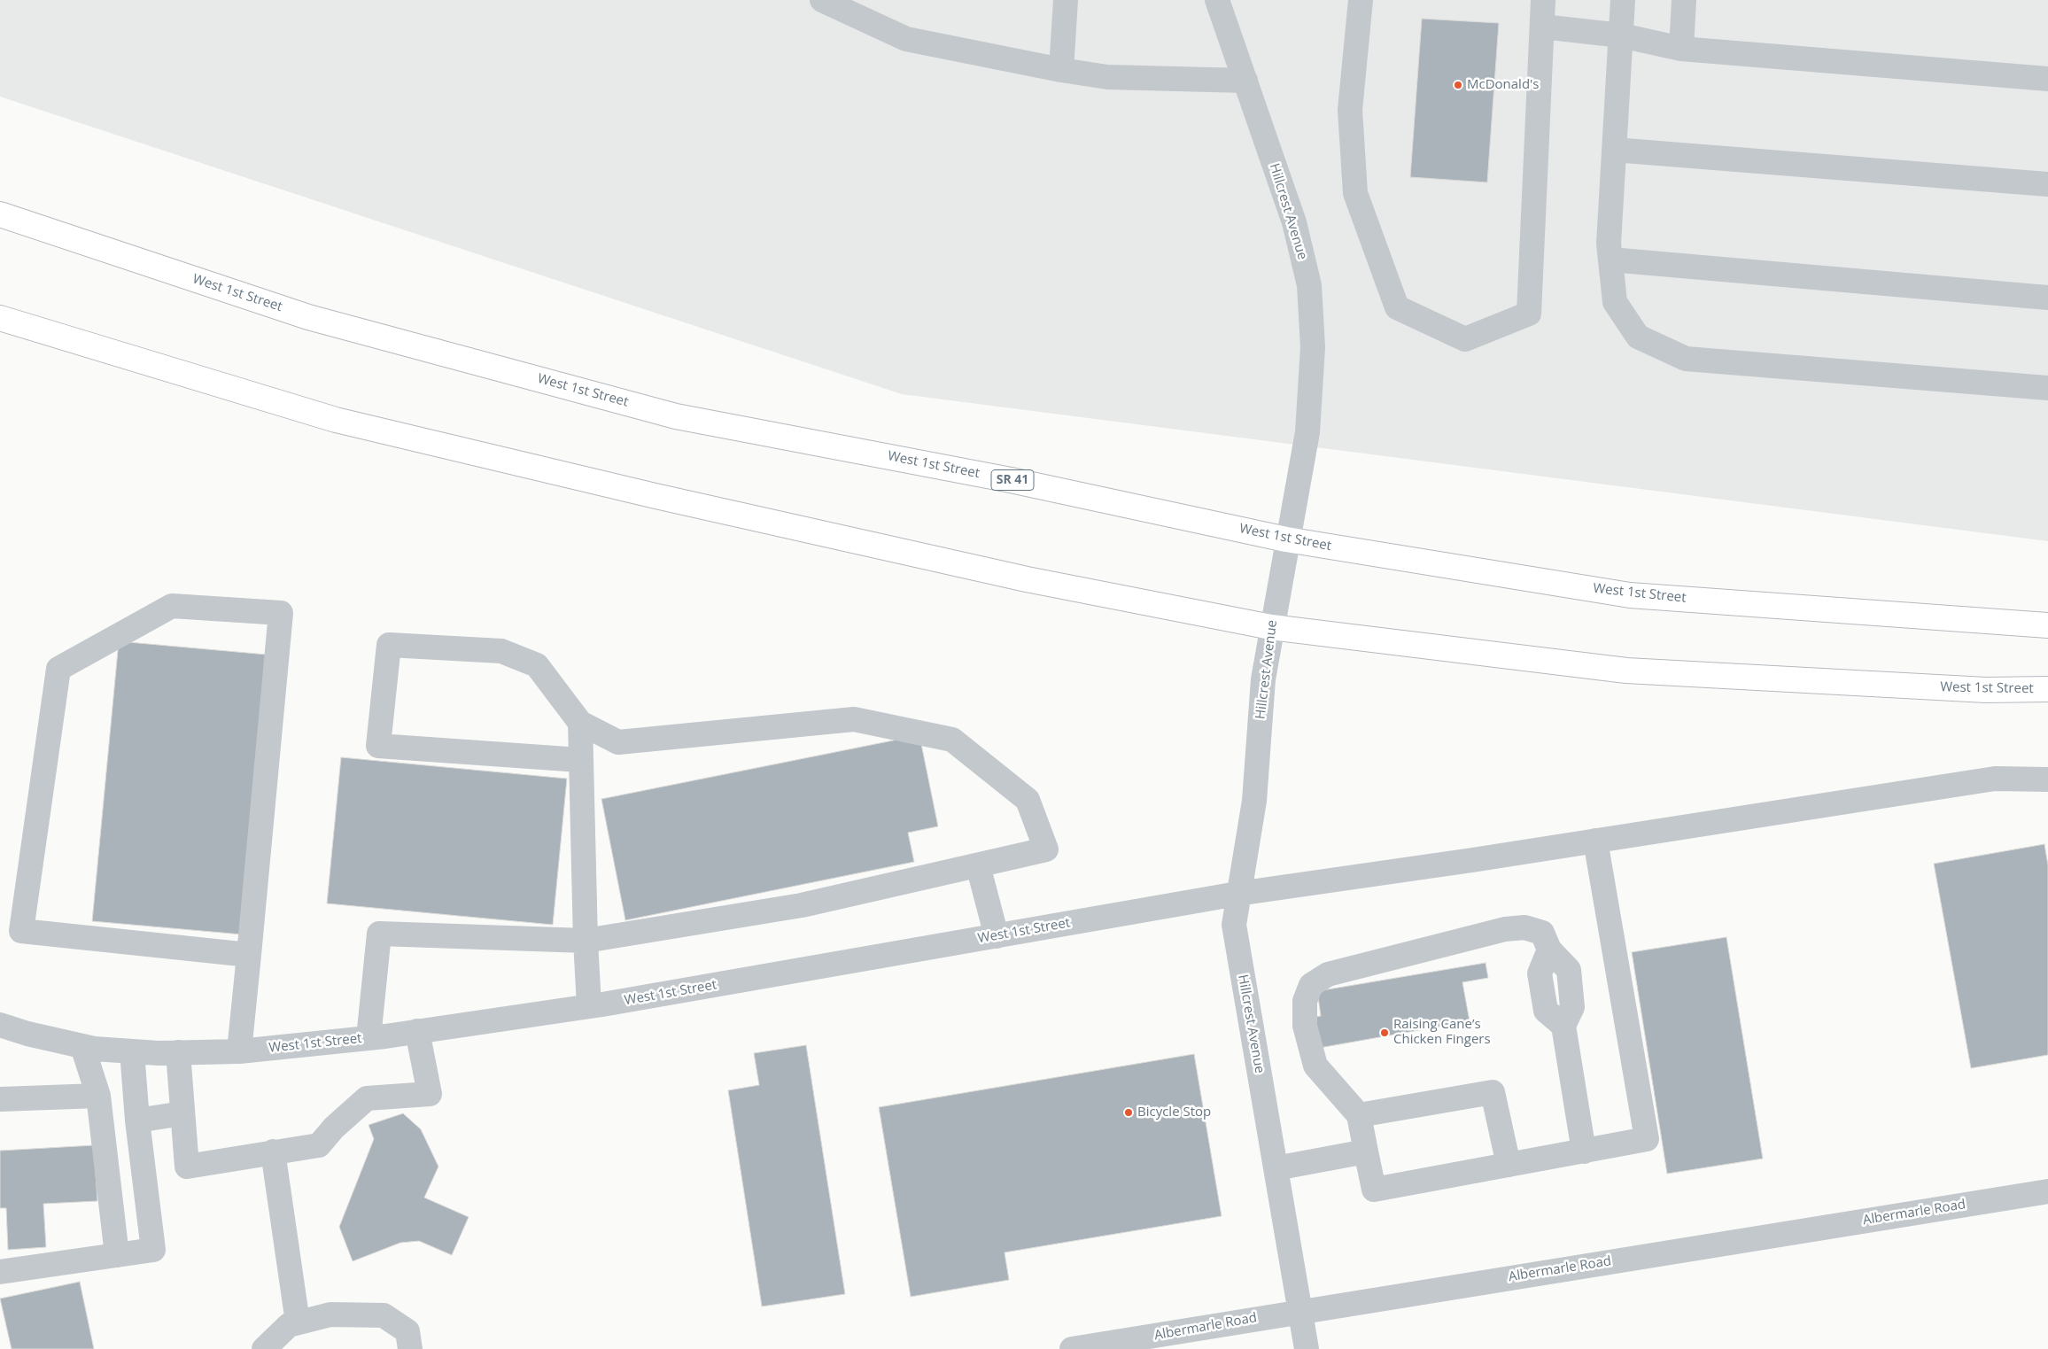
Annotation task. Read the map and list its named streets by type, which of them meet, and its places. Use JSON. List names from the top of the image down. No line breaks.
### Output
{"streets":{"main road":["West 1st Street","SR 41"],"street":["Hillcrest Avenue","Albermarle Road"]},"crossings":[["Hillcrest Avenue","West 1st Street"],["Hillcrest Avenue","Albermarle Road"]],"places":["McDonald's","Raising Cane’s Chicken Fingers","Bicycle Stop"]}
